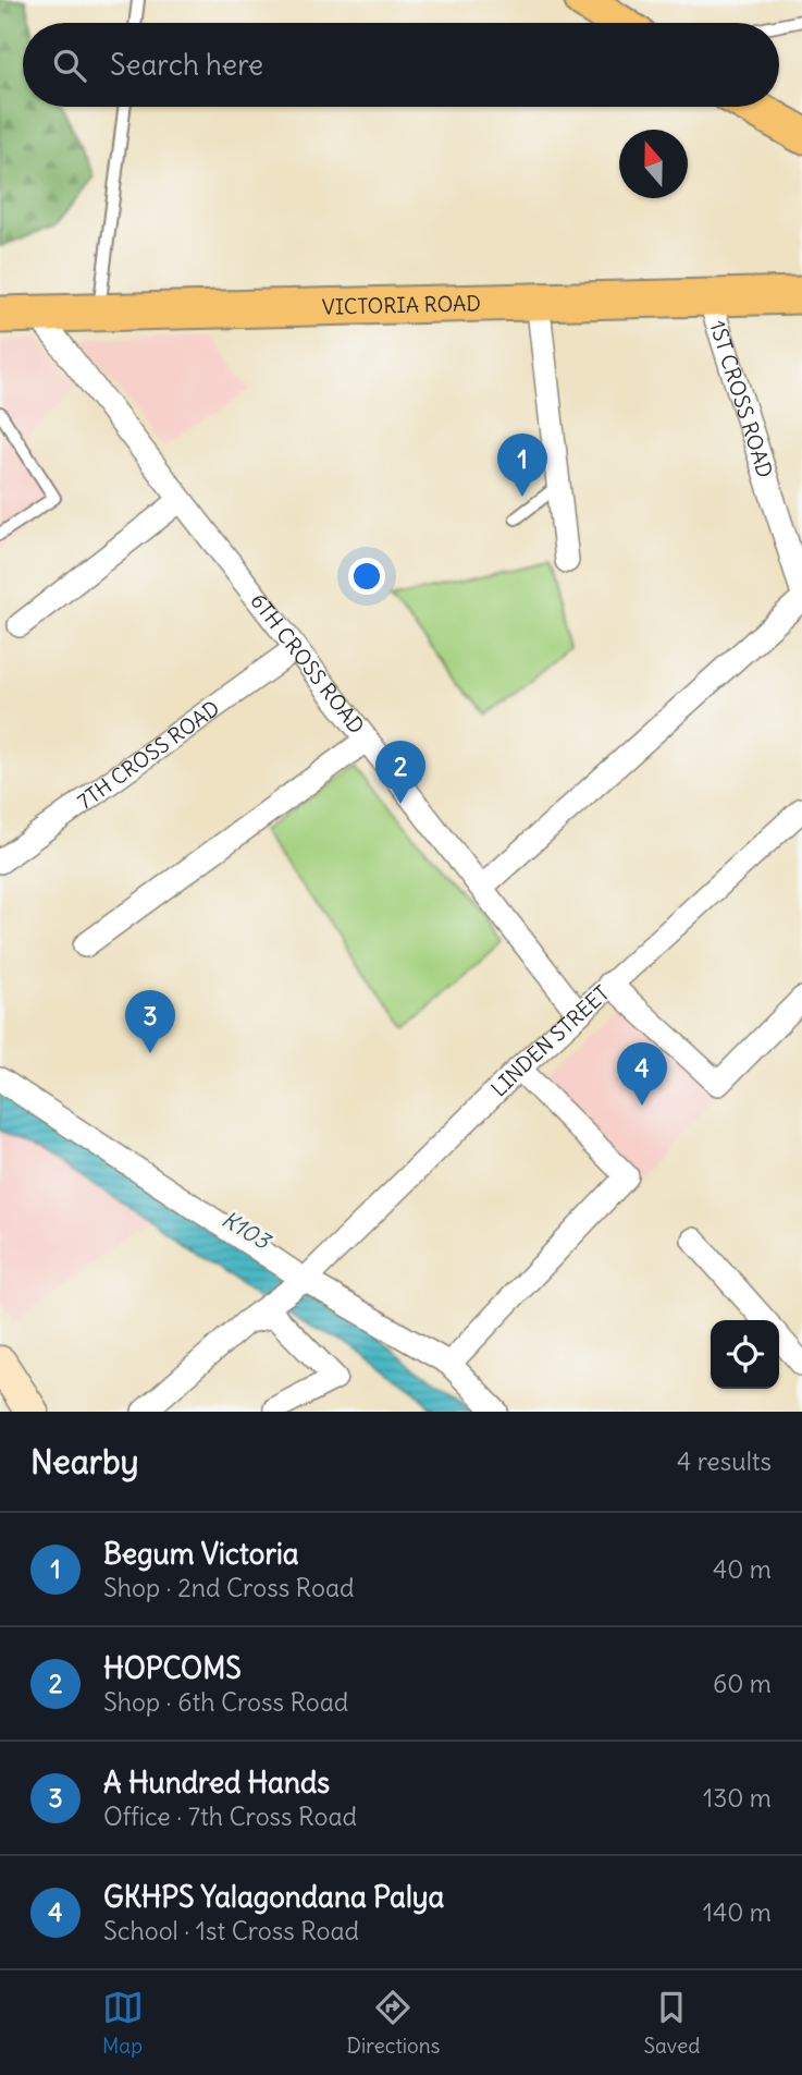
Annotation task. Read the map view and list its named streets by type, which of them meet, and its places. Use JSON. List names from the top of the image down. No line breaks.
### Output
{"streets":{"main road":["VICTORIA ROAD"],"street":["1ST CROSS ROAD","6TH CROSS ROAD","7TH CROSS ROAD","LINDEN STREET"]},"crossings":[["VICTORIA ROAD","1ST CROSS ROAD"],["VICTORIA ROAD","6TH CROSS ROAD"],["6TH CROSS ROAD","7TH CROSS ROAD"],["6TH CROSS ROAD","LINDEN STREET"]],"water":["K103"],"north":"top","page":{"search":"Search here","pins":["1","2","3","4"],"heading":["Nearby","4 results"],"list":[{"mark":"1","name":"Begum Victoria","note":"Shop · 2nd Cross Road","value":"40 m"},{"mark":"2","name":"HOPCOMS","note":"Shop · 6th Cross Road","value":"60 m"},{"mark":"3","name":"A Hundred Hands","note":"Office · 7th Cross Road","value":"130 m"},{"mark":"4","name":"GKHPS Yalagondana Palya","note":"School · 1st Cross Road","value":"140 m"}],"nav":["Map","Directions","Saved"]}}
